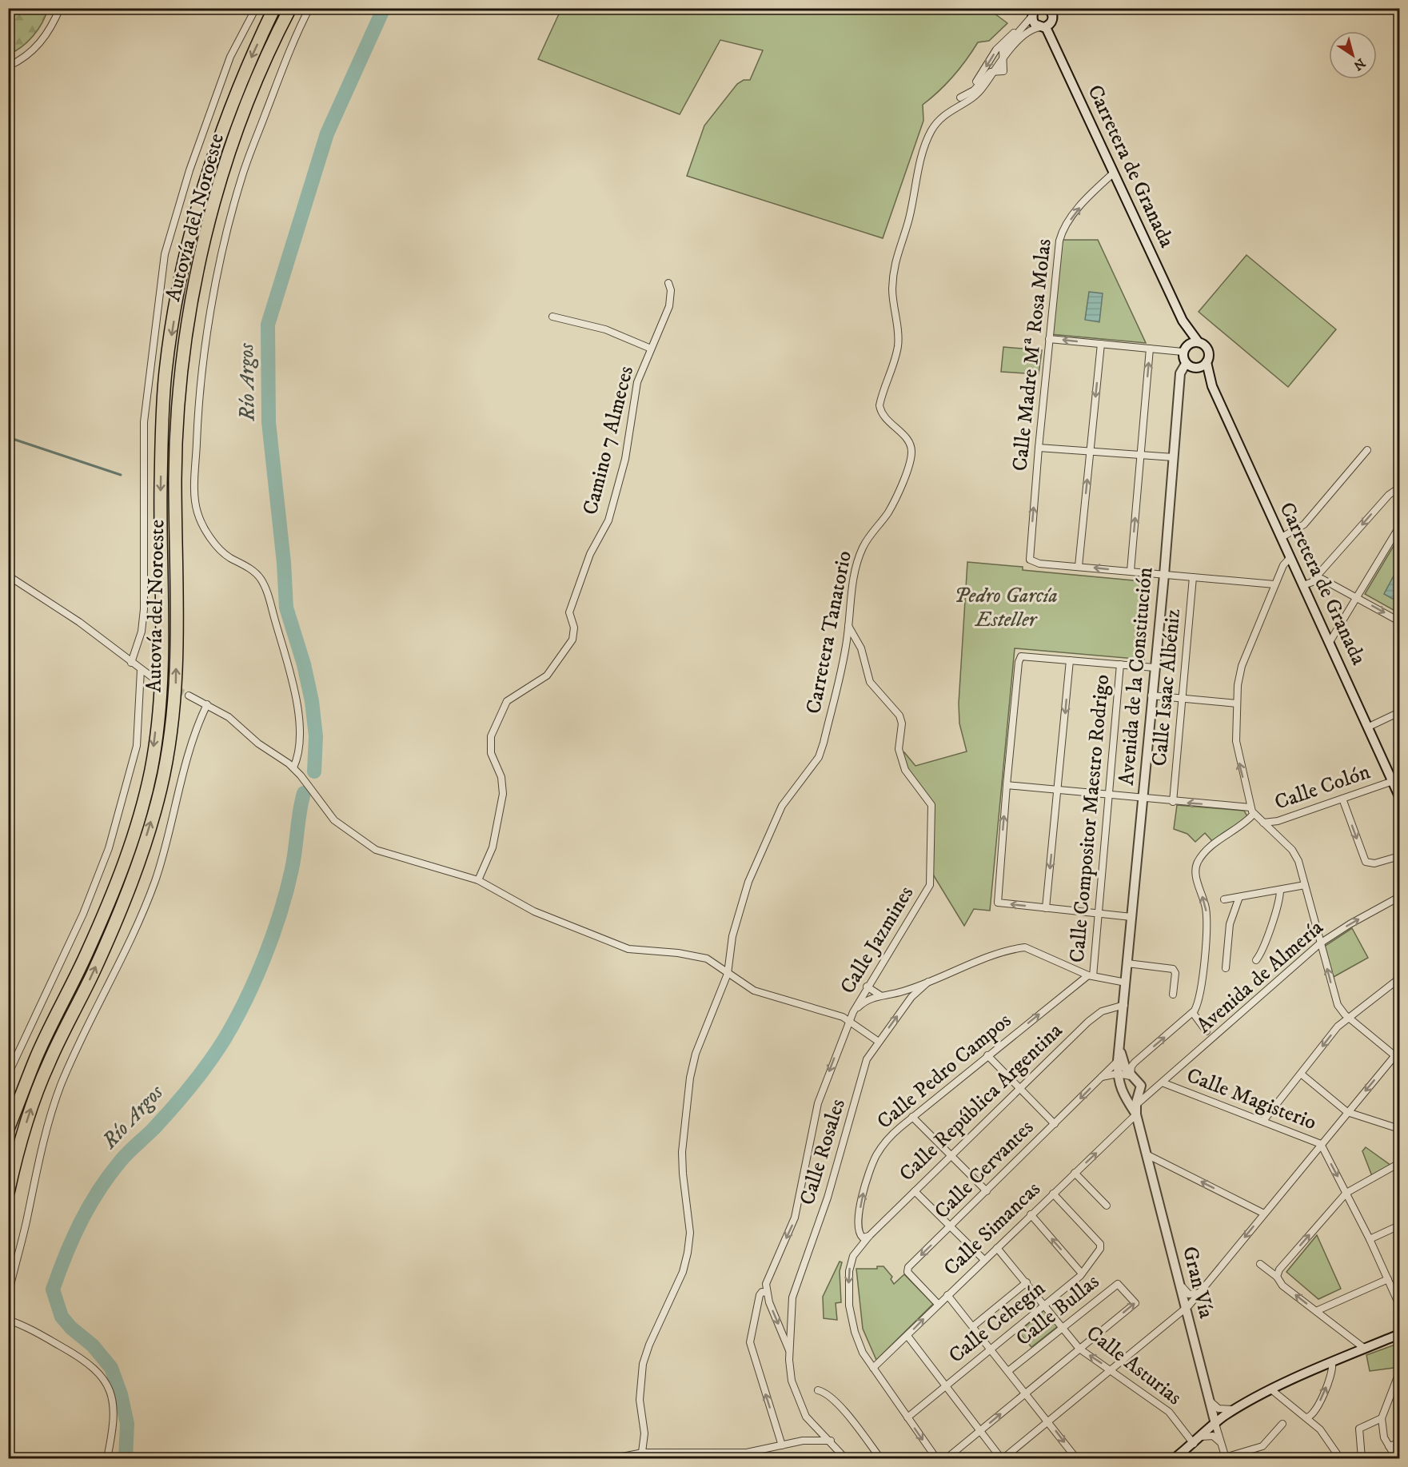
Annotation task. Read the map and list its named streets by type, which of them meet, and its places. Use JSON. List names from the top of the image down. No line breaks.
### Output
{"streets":{"highway":["Autovía del Noroeste"],"main road":["Carretera de Granada","Avenida de la Constitución","Gran Vía"],"street":["Calle Madre Mª Rosa Molas","Camino 7 Almeces","Carretera Tanatorio","Calle Isaac Albéniz","Calle Colón","Calle Compositor Maestro Rodrigo","Calle Jazmines","Avenida de Almería","Calle Pedro Campos","Calle Magisterio","Calle República Argentina","Calle Rosales","Calle Cervantes","Calle Simancas","Calle Bullas","Calle Cehegín","Calle Asturias"]},"crossings":[["Carretera de Granada","Calle Madre Mª Rosa Molas"],["Carretera de Granada","Avenida de la Constitución"],["Carretera de Granada","Calle Colón"],["Carretera Tanatorio","Calle Jazmines"],["Avenida de la Constitución","Calle República Argentina"],["Calle Compositor Maestro Rodrigo","Calle Pedro Campos"],["Avenida de Almería","Calle Magisterio"],["Avenida de Almería","Calle Simancas"],["Avenida de Almería","Gran Vía"],["Calle Pedro Campos","Calle República Argentina"],["Calle República Argentina","Calle Simancas"],["Calle República Argentina","Calle Cehegín"],["Calle Cervantes","Calle Simancas"],["Calle Simancas","Gran Vía"],["Calle Simancas","Calle Cehegín"],["Calle Simancas","Calle Asturias"],["Calle Bullas","Calle Asturias"],["Calle Cehegín","Calle Asturias"]],"one_way":["Calle Pedro Campos","Calle Simancas"],"water":["Río Argos"],"parks":["Pedro García Esteller"],"north":"bottom right"}
